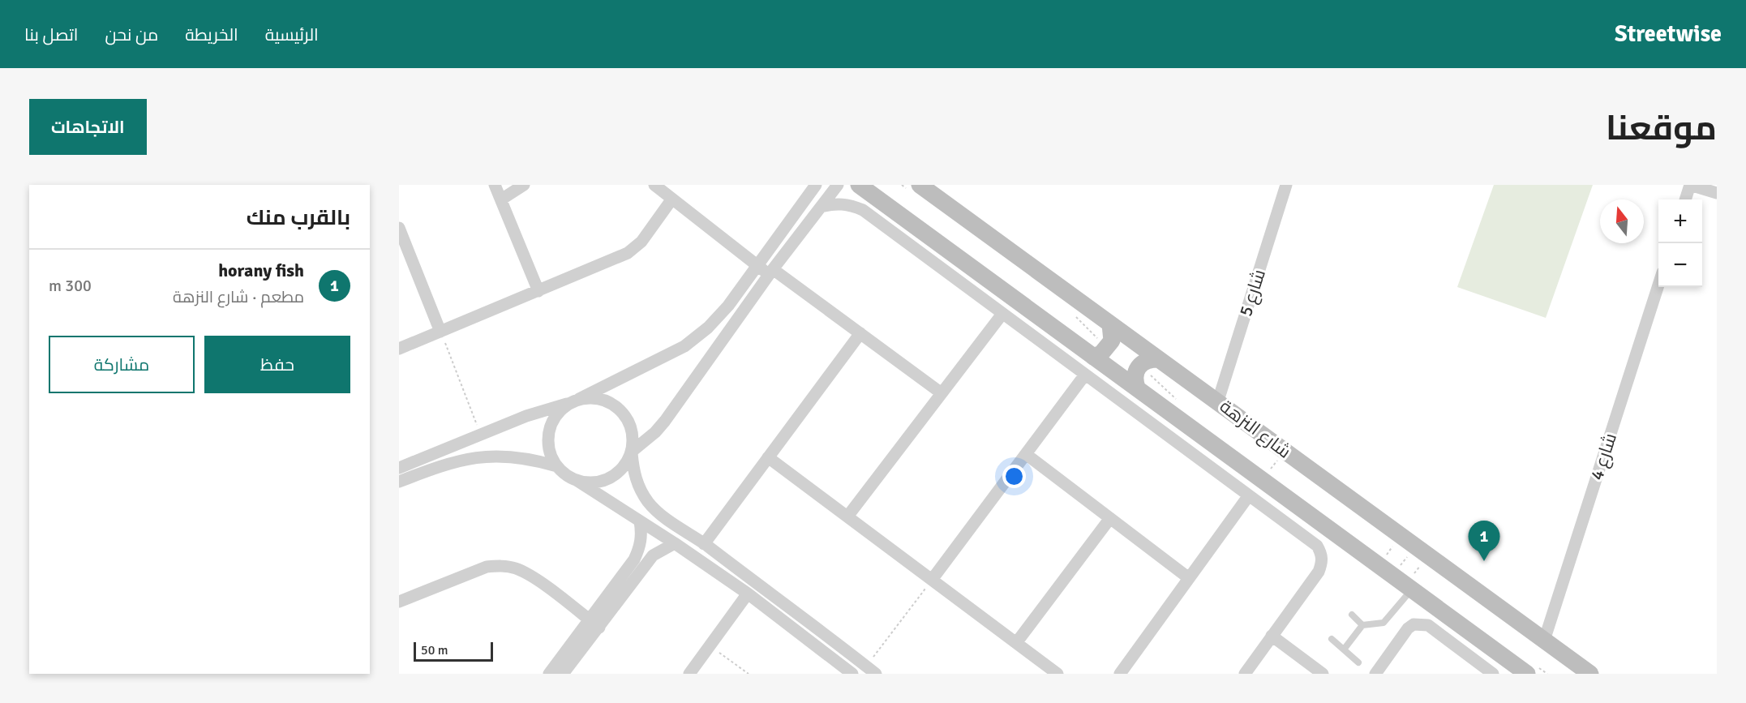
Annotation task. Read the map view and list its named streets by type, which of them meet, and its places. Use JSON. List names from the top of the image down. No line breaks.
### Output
{"streets":{"main road":["شارع النزهة"],"street":["شارع 5","شارع 4"]},"crossings":[["شارع 5","شارع النزهة"],["شارع النزهة","شارع 4"]],"scale_bar":"50 m","north":"top","page":{"header":"Streetwise","nav":["الرئيسية","الخريطة","من نحن","اتصل بنا"],"title":"موقعنا","buttons":["الاتجاهات",["حفظ","مشاركة"]],"heading":"بالقرب منك","map_buttons":["+","−"],"list":[{"mark":"1","name":"horany fish","note":"مطعم · شارع النزهة","value":"300 m"}],"pins":"1","scale":"50 m"}}
